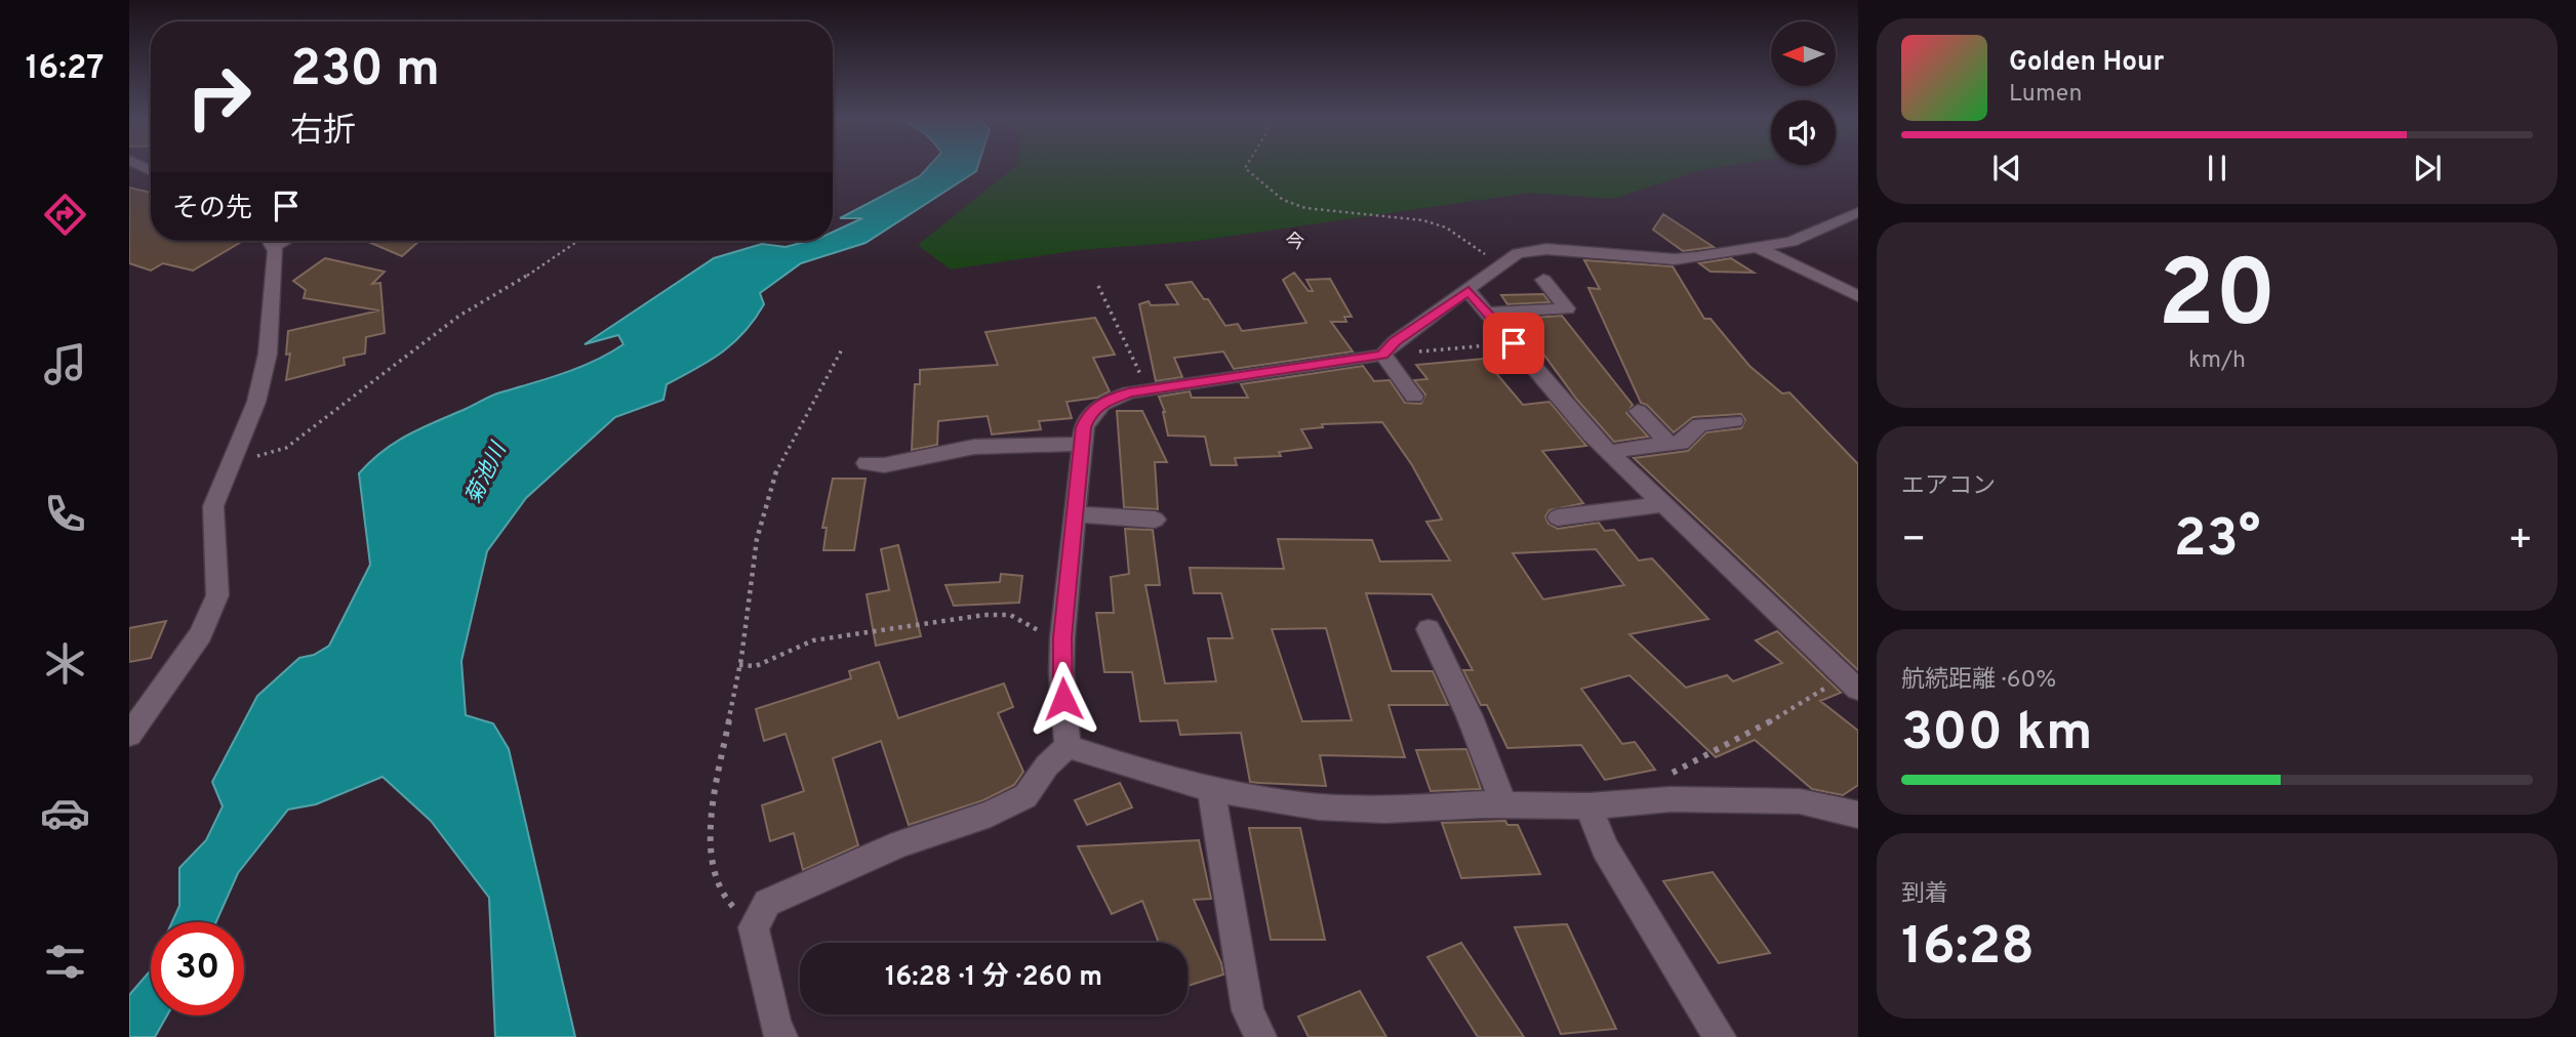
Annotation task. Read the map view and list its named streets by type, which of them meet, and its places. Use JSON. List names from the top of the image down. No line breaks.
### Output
{"districts":["今"],"water":["菊池川"],"north":"left","page":{"tabs":"16:27","turn":["230 m","右折"],"song":["Golden Hour","Lumen"],"then":"その先","tile":[["20","km/h"],"エアコン",["航続距離 · 60%","300 km"],["到着","16:28"]],"heat":["−","23°","+"],"limit":"30","trip":"16:28 · 1 分 · 260 m"}}
